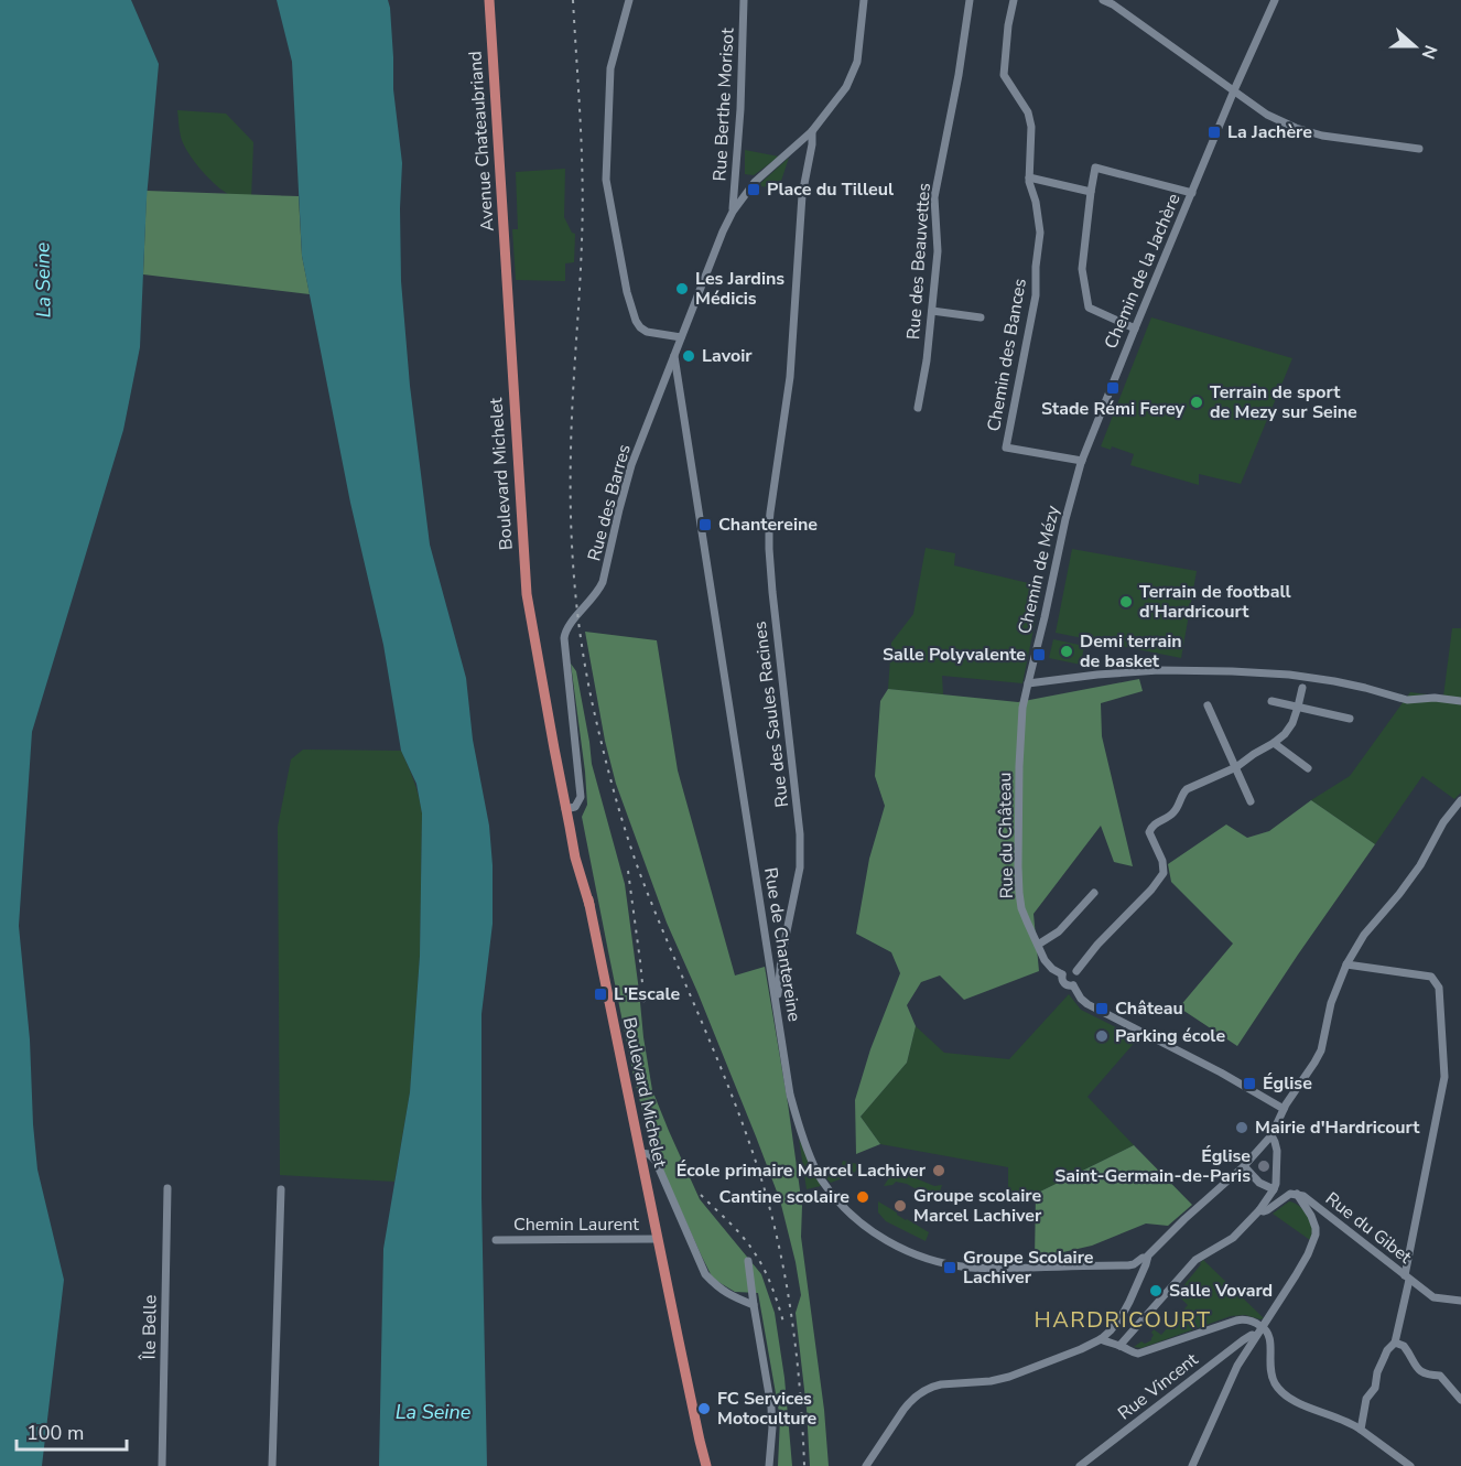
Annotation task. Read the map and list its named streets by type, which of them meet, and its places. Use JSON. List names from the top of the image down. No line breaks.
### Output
{"streets":{"main road":["Avenue Chateaubriand","Boulevard Michelet"],"street":["Rue Berthe Morisot","Rue des Beauvettes","Chemin de la Jachère","Chemin des Bances","Rue des Barres","Chemin de Mézy","Rue des Saules Racines","Rue du Château","Rue de Chantereine","Chemin Laurent","Rue du Gibet","Île Belle","Rue Vincent"]},"crossings":[["Rue Berthe Morisot","Rue des Barres"],["Avenue Chateaubriand","Boulevard Michelet"],["Chemin de la Jachère","Chemin des Bances"],["Chemin de la Jachère","Chemin de Mézy"],["Chemin des Bances","Chemin de Mézy"],["Boulevard Michelet","Rue des Barres"],["Boulevard Michelet","Chemin Laurent"],["Rue des Barres","Rue de Chantereine"],["Chemin de Mézy","Rue du Château"],["Rue des Saules Racines","Rue de Chantereine"]],"districts":["HARDRICOURT"],"water":["La Seine"],"places":{"transit":["La Jachère","Place du Tilleul","Stade Rémi Ferey","Chantereine","Salle Polyvalente","L'Escale","Château","Église","Groupe Scolaire Lachiver"],"other":["Les Jardins Médicis","Lavoir","Terrain de sport de Mezy sur Seine","Terrain de football d'Hardricourt","Demi terrain de basket","Parking école","Mairie d'Hardricourt","Église Saint-Germain-de-Paris","École primaire Marcel Lachiver","Cantine scolaire","Groupe scolaire Marcel Lachiver","Salle Vovard","FC Services Motoculture"]},"scale_bar":"100 m","north":"right"}
